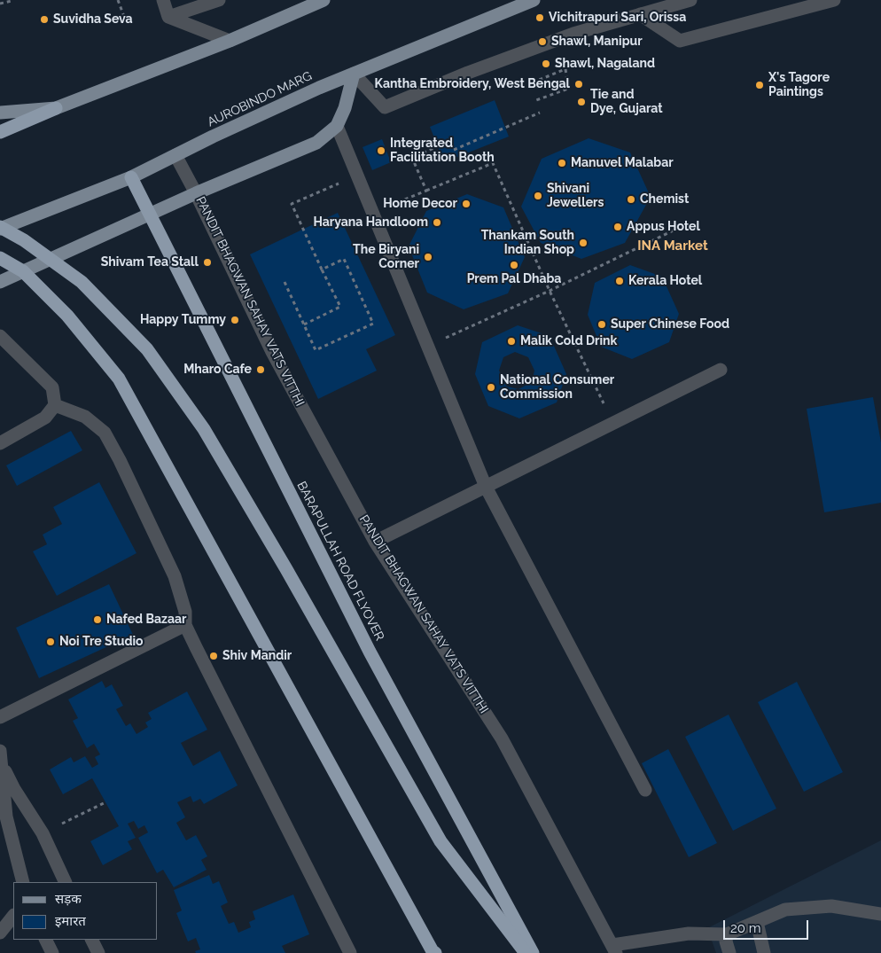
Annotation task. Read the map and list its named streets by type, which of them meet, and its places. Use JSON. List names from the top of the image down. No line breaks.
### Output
{"streets":{"highway":["BARAPULLAH ROAD FLYOVER"],"main road":["AUROBINDO MARG"],"street":["PANDIT BHAGWAN SAHAY VATS VITTHI"]},"crossings":[["AUROBINDO MARG","PANDIT BHAGWAN SAHAY VATS VITTHI"],["AUROBINDO MARG","BARAPULLAH ROAD FLYOVER"]],"districts":["INA Market"],"places":["Vichitrapuri Sari, Orissa","Suvidha Seva","Shawl, Manipur","Shawl, Nagaland","Kantha Embroidery, West Bengal","X's Tagore Paintings","Tie and Dye, Gujarat","Integrated Facilitation Booth","Manuvel Malabar","Shivani Jewellers","Chemist","Home Decor","Haryana Handloom","Appus Hotel","Thankam South Indian Shop","The Biryani Corner","Shivam Tea Stall","Prem Pal Dhaba","Kerala Hotel","Happy Tummy","Super Chinese Food","Malik Cold Drink","Mharo Cafe","National Consumer Commission","Nafed Bazaar","Noi Tre Studio","Shiv Mandir"],"legend":["सड़क","इमारत"],"scale_bar":"20 m"}
